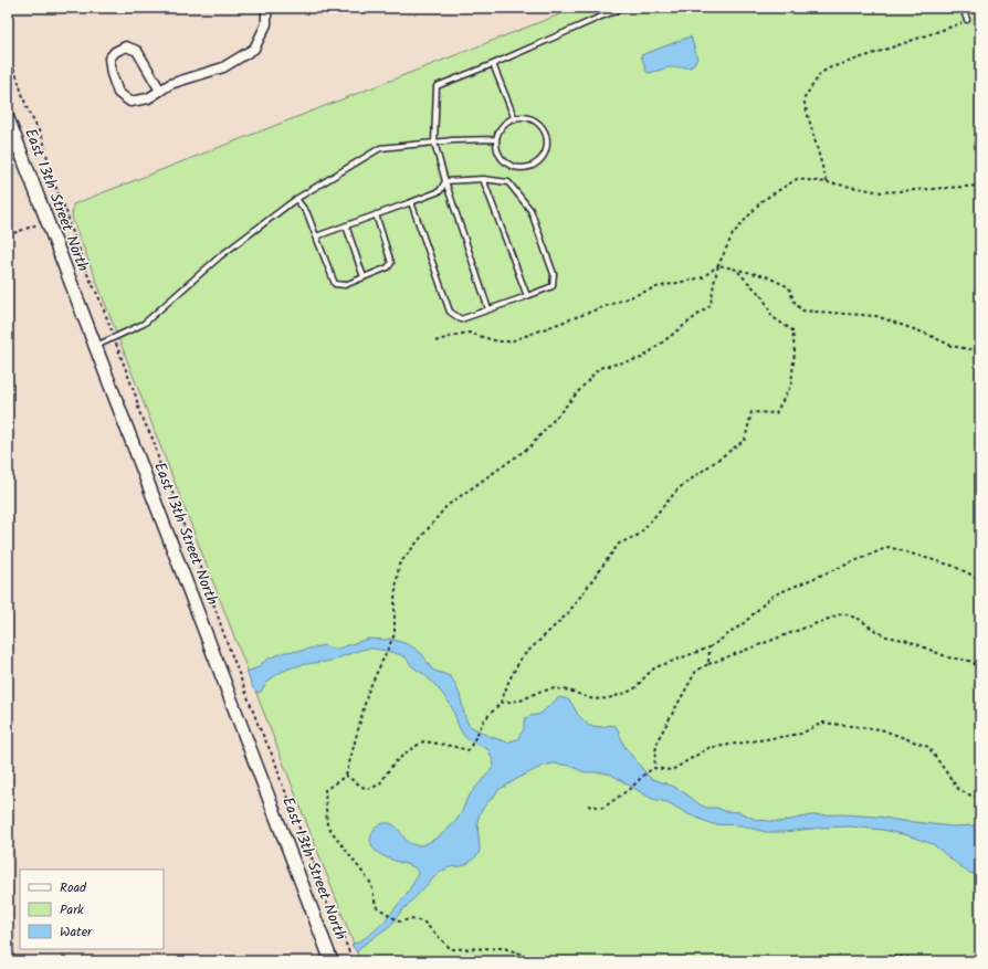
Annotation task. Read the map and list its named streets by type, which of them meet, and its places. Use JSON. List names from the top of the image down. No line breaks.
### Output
{"streets":{"main road":["East 13th Street North"]},"legend":["Road","Park","Water"]}
